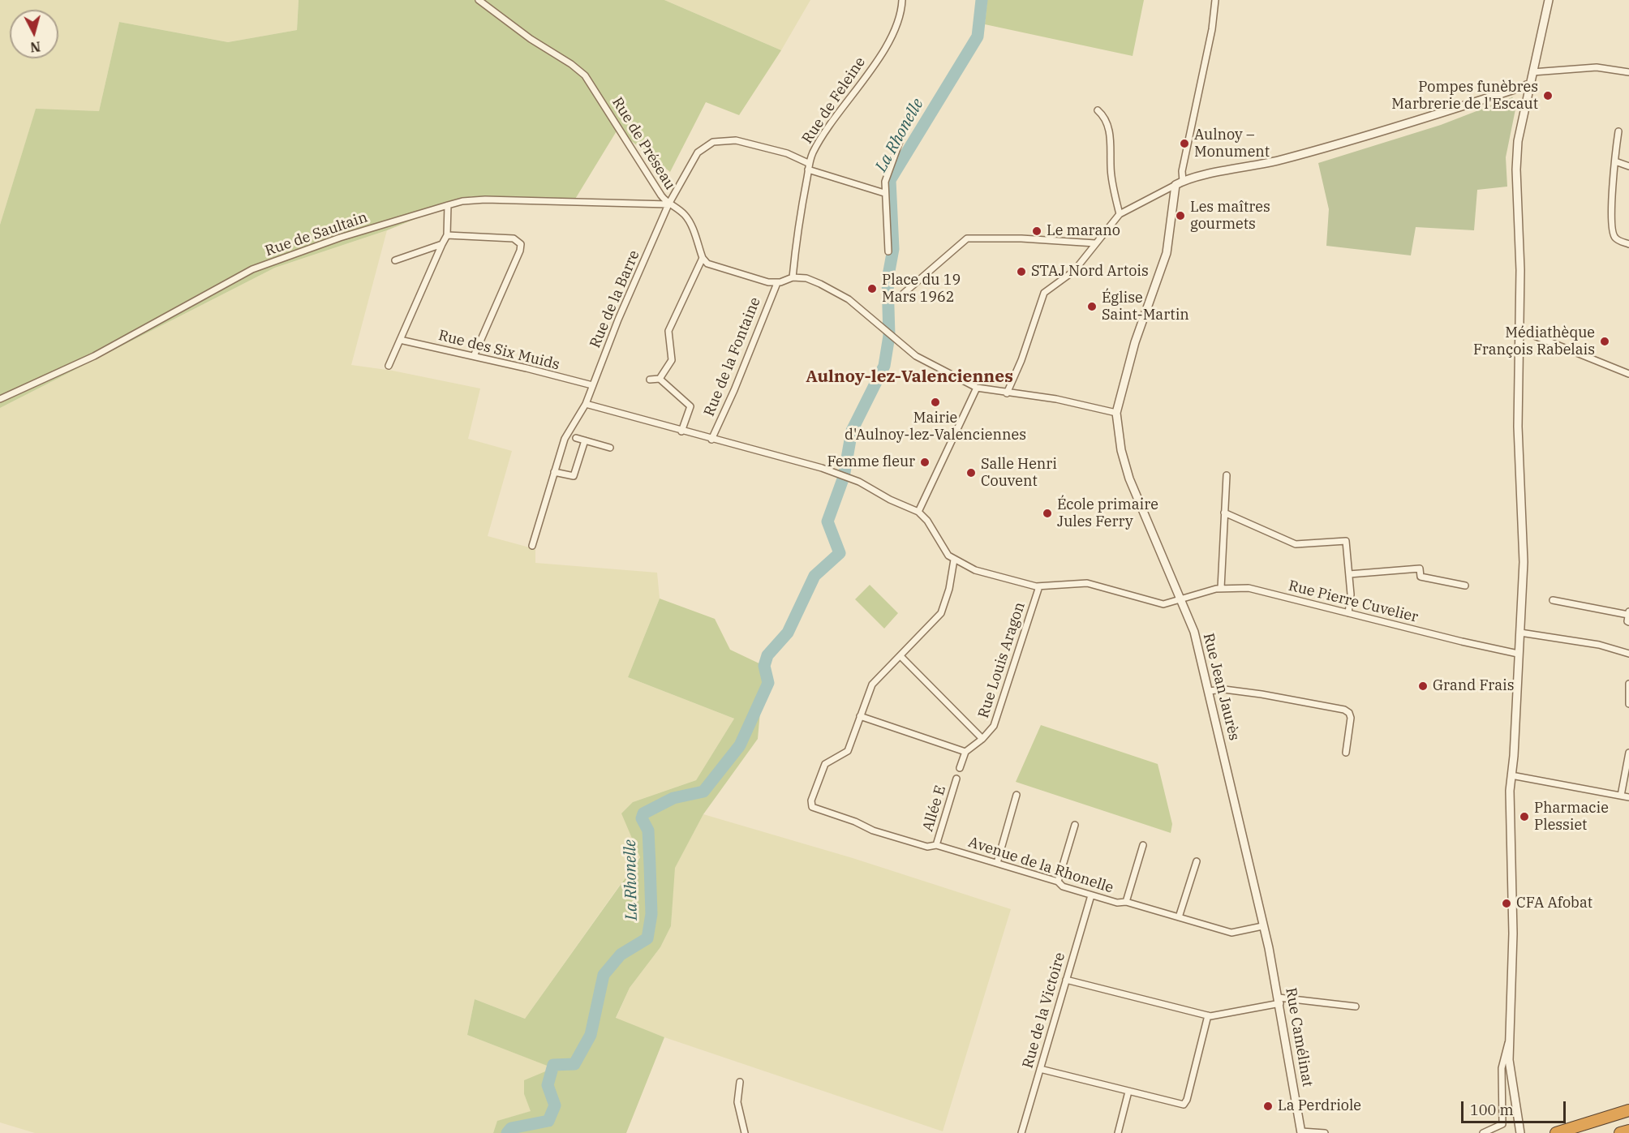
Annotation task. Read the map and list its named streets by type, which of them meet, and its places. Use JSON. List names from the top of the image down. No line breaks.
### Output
{"streets":{"street":["Rue de Feleine","Rue de Préseau","Rue de Saultain","Rue de la Barre","Rue des Six Muids","Rue de la Fontaine","Rue Pierre Cuvelier","Rue Louis Aragon","Rue Jean Jaurès","Allée E","Avenue de la Rhonelle","Rue de la Victoire","Rue Camélinat"]},"crossings":[["Rue de Feleine","Rue de la Barre"],["Rue de Préseau","Rue de Saultain"],["Rue de Préseau","Rue de la Barre"],["Rue de Saultain","Rue de la Barre"],["Rue de la Barre","Rue des Six Muids"],["Rue Pierre Cuvelier","Rue Louis Aragon"],["Rue Pierre Cuvelier","Rue Jean Jaurès"],["Rue Jean Jaurès","Avenue de la Rhonelle"],["Rue Jean Jaurès","Rue Camélinat"],["Allée E","Avenue de la Rhonelle"],["Avenue de la Rhonelle","Rue de la Victoire"]],"districts":["Aulnoy-lez-Valenciennes"],"water":["La Rhonelle"],"places":["Pompes funèbres Marbrerie de l'Escaut","Aulnoy – Monument","Les maîtres gourmets","Le marano","STAJ Nord Artois","Place du 19 Mars 1962","Église Saint-Martin","Médiathèque François Rabelais","Mairie d'Aulnoy-lez-Valenciennes","Femme fleur","Salle Henri Couvent","École primaire Jules Ferry","Grand Frais","Pharmacie Plessiet","CFA Afobat","La Perdriole"],"scale_bar":"100 m","north":"bottom"}
